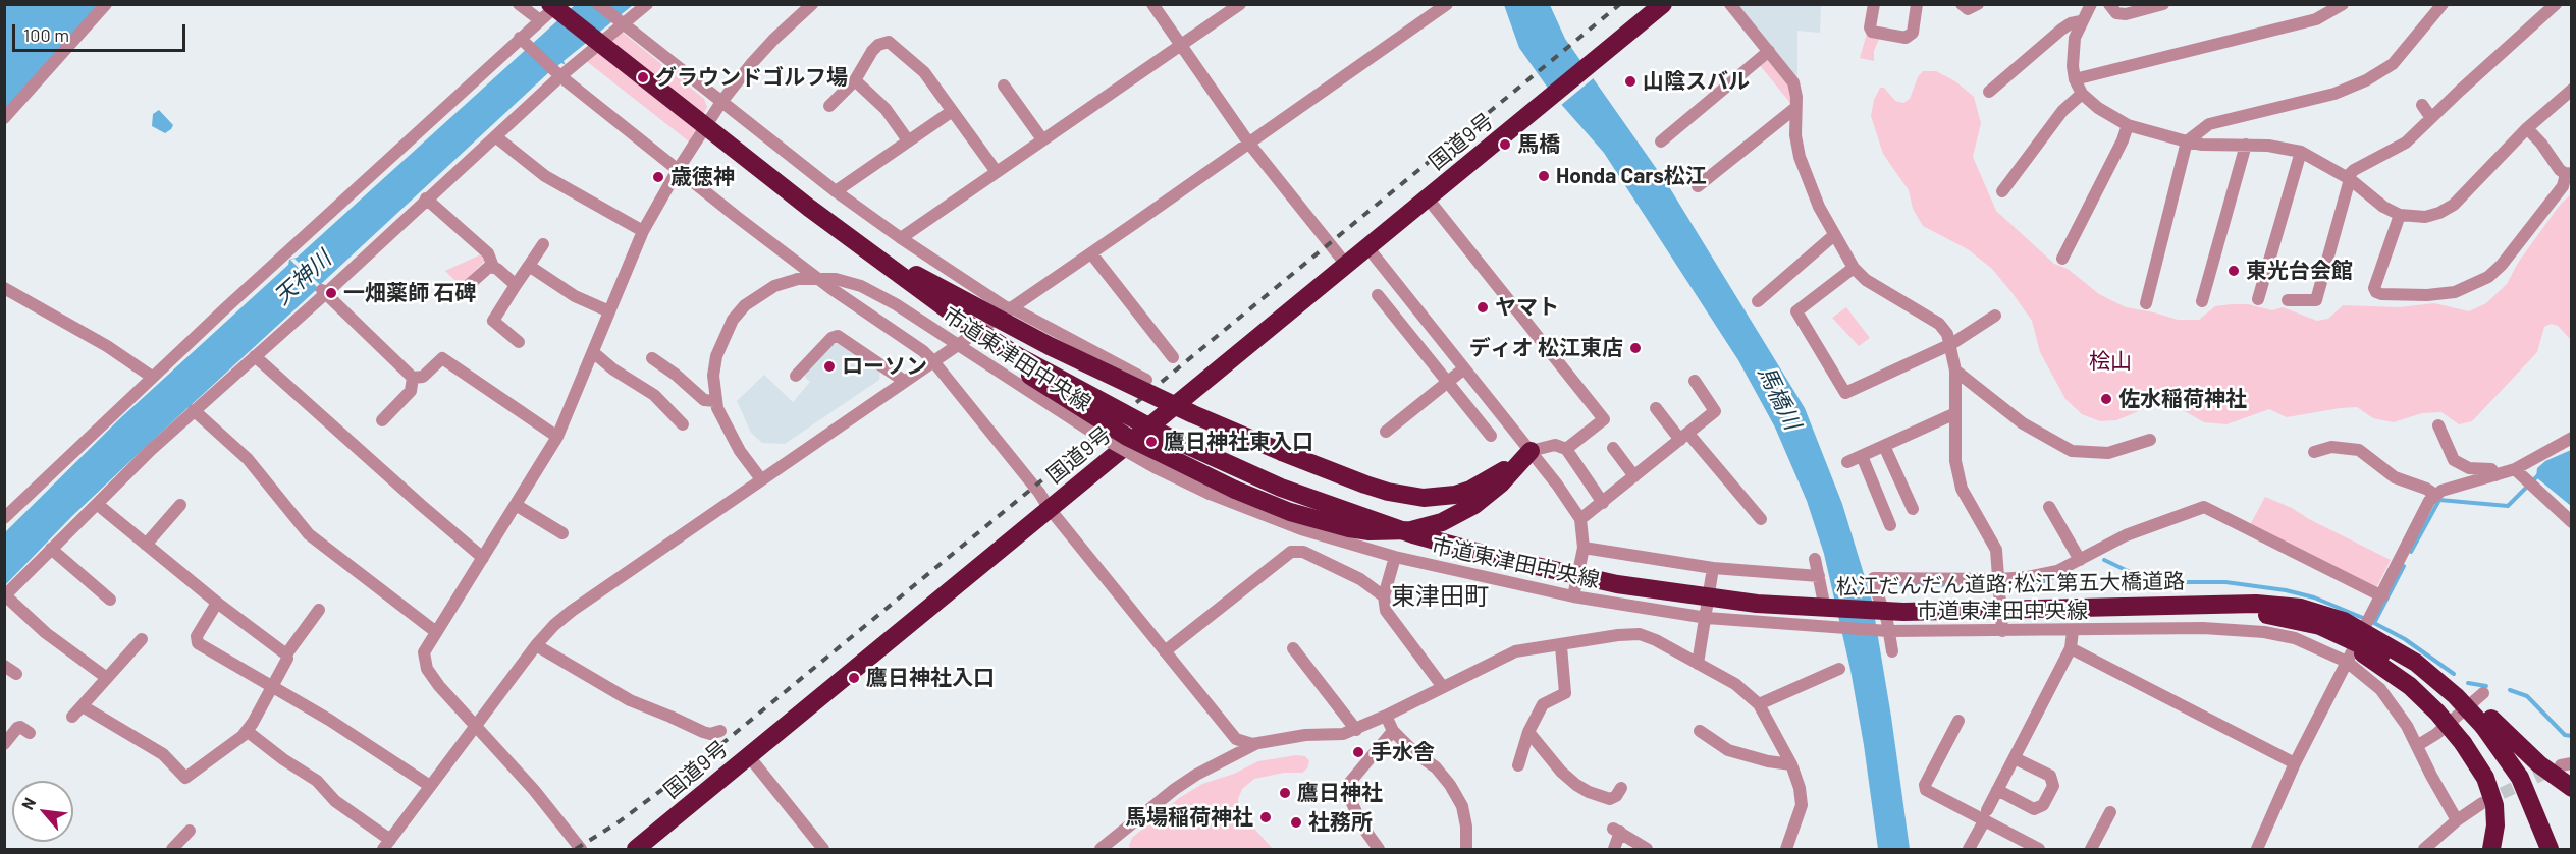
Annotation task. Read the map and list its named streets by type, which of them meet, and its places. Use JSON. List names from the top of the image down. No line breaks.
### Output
{"streets":{"highway":["国道9号","松江だんだん道路;松江第五大橋道路"],"street":["市道東津田中央線"]},"districts":["東津田町"],"water":["天神川","馬橋川"],"parks":["桧山"],"places":["グラウンドゴルフ場","山陰スバル","馬橋","Honda Cars松江","歳徳神","東光台会館","一畑薬師 石碑","ヤマト","ディオ 松江東店","ローソン","佐水稲荷神社","鷹日神社東入口","鷹日神社入口","手水舎","鷹日神社","馬場稲荷神社","社務所"],"scale_bar":"100 m","north":"top left"}
